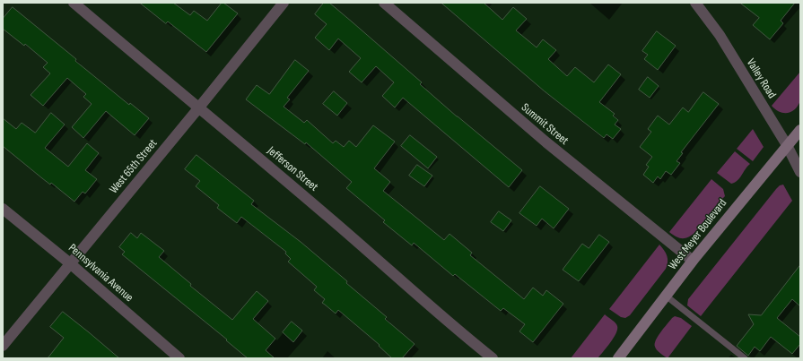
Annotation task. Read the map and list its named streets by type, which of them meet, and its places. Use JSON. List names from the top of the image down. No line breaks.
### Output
{"streets":{"main road":["West Meyer Boulevard"],"street":["Valley Road","Summit Street","West 65th Street","Jefferson Street","Pennsylvania Avenue"]},"crossings":[["Valley Road","West Meyer Boulevard"],["Summit Street","West Meyer Boulevard"],["West 65th Street","Jefferson Street"],["West 65th Street","Pennsylvania Avenue"]]}
